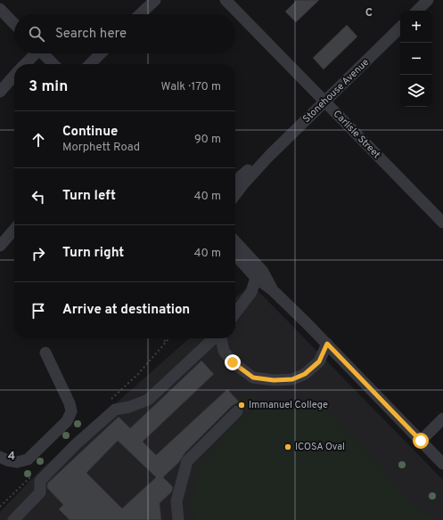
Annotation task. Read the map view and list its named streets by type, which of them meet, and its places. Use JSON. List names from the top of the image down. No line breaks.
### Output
{"streets":{"street":["Stonehouse Avenue","Carlisle Street"]},"crossings":[["Stonehouse Avenue","Carlisle Street"]],"places":["Immanuel College","ICOSA Oval"],"page":{"map_buttons":["+","−"],"search":"Search here","heading":["3 min","Walk · 170 m"],"list":[["Continue","Morphett Road","90 m"],["Turn left","40 m"],["Turn right","40 m"],"Arrive at destination"]},"grid":{"columns":["C"],"rows":["4"]}}
